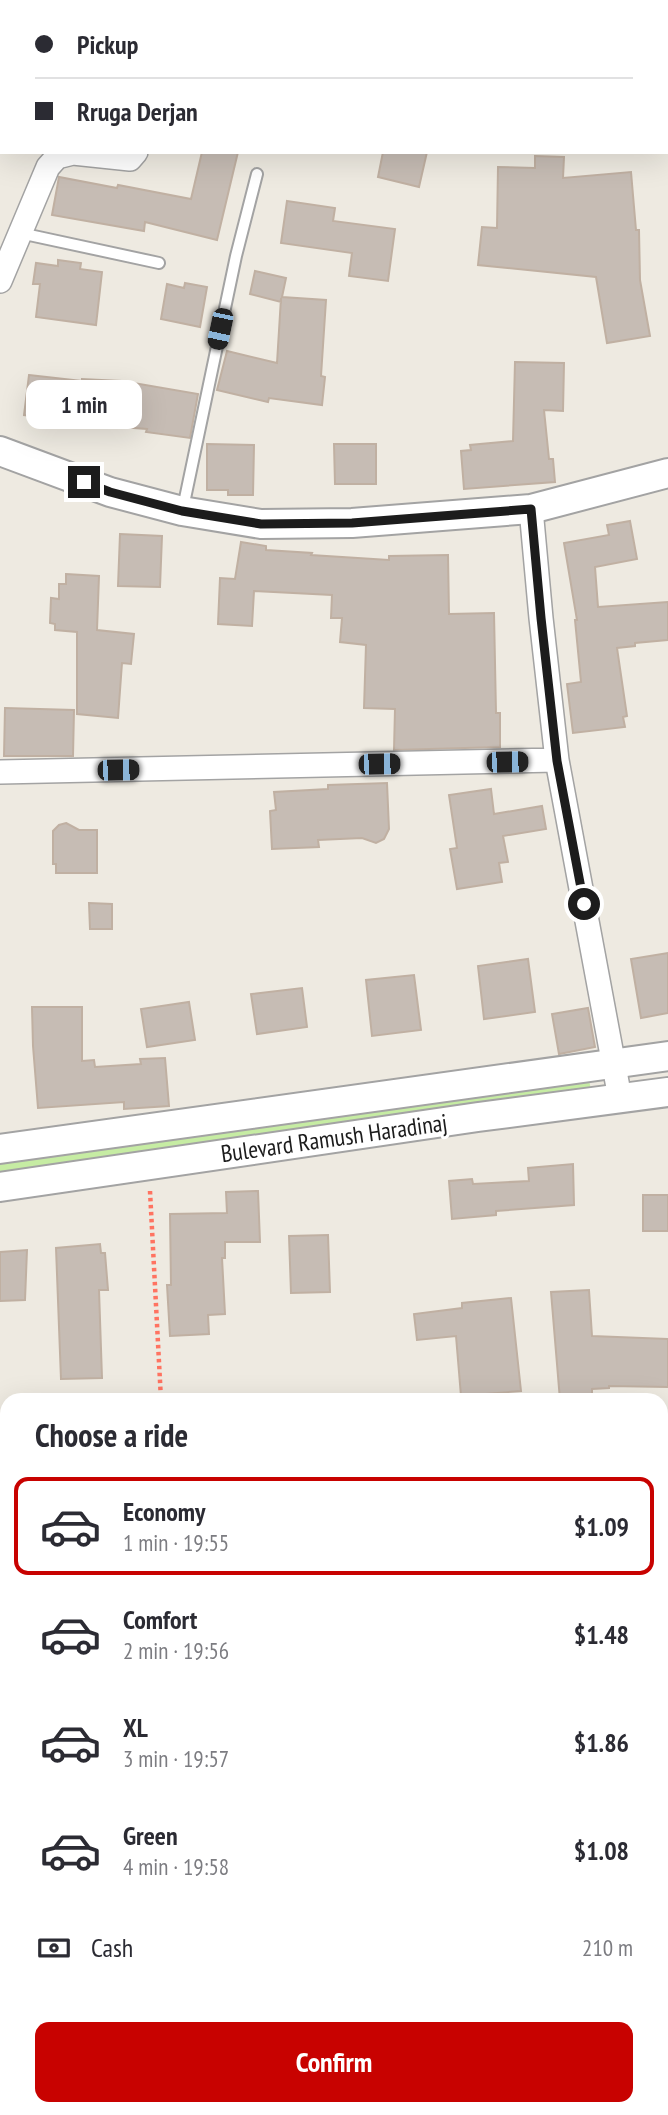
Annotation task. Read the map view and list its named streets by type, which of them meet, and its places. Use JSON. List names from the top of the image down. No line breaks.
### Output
{"streets":{"street":["Bulevard Ramush Haradinaj"]},"page":{"banner":["Pickup","Rruga Derjan"],"bubble":"1 min","heading":"Choose a ride","list":[{"name":"Economy","note":"1 min · 19:55","value":"$1.09"},{"name":"Comfort","note":"2 min · 19:56","value":"$1.48"},{"name":"XL","note":"3 min · 19:57","value":"$1.86"},{"name":"Green","note":"4 min · 19:58","value":"$1.08"}],"pay":["Cash","210 m"],"buttons":"Confirm"}}
